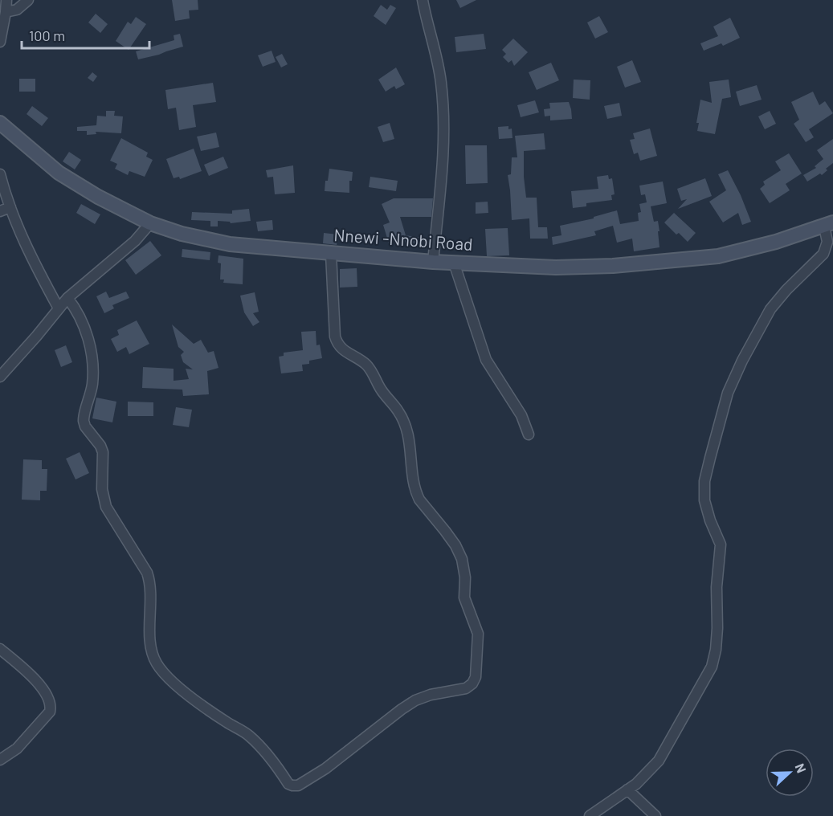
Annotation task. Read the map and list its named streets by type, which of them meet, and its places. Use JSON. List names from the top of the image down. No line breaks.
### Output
{"streets":{"main road":["Nnewi -Nnobi Road"]},"scale_bar":"100 m","north":"right"}
